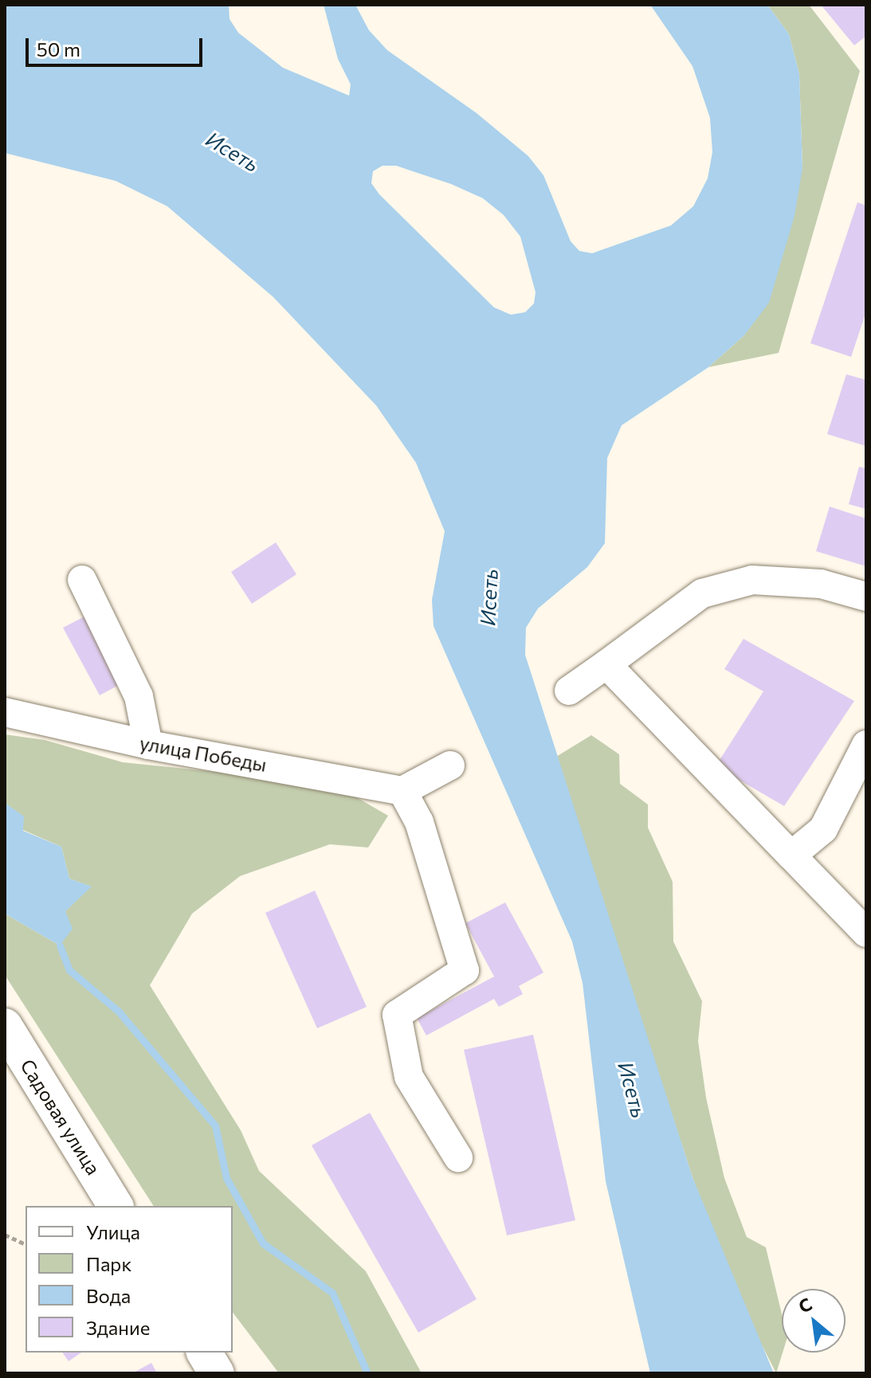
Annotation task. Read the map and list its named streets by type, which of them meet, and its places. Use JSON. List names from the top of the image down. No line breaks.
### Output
{"streets":{"main road":["Садовая улица"],"street":["улица Победы"]},"water":["Исеть"],"legend":["Улица","Парк","Вода","Здание"],"scale_bar":"50 m","north":"top left"}
